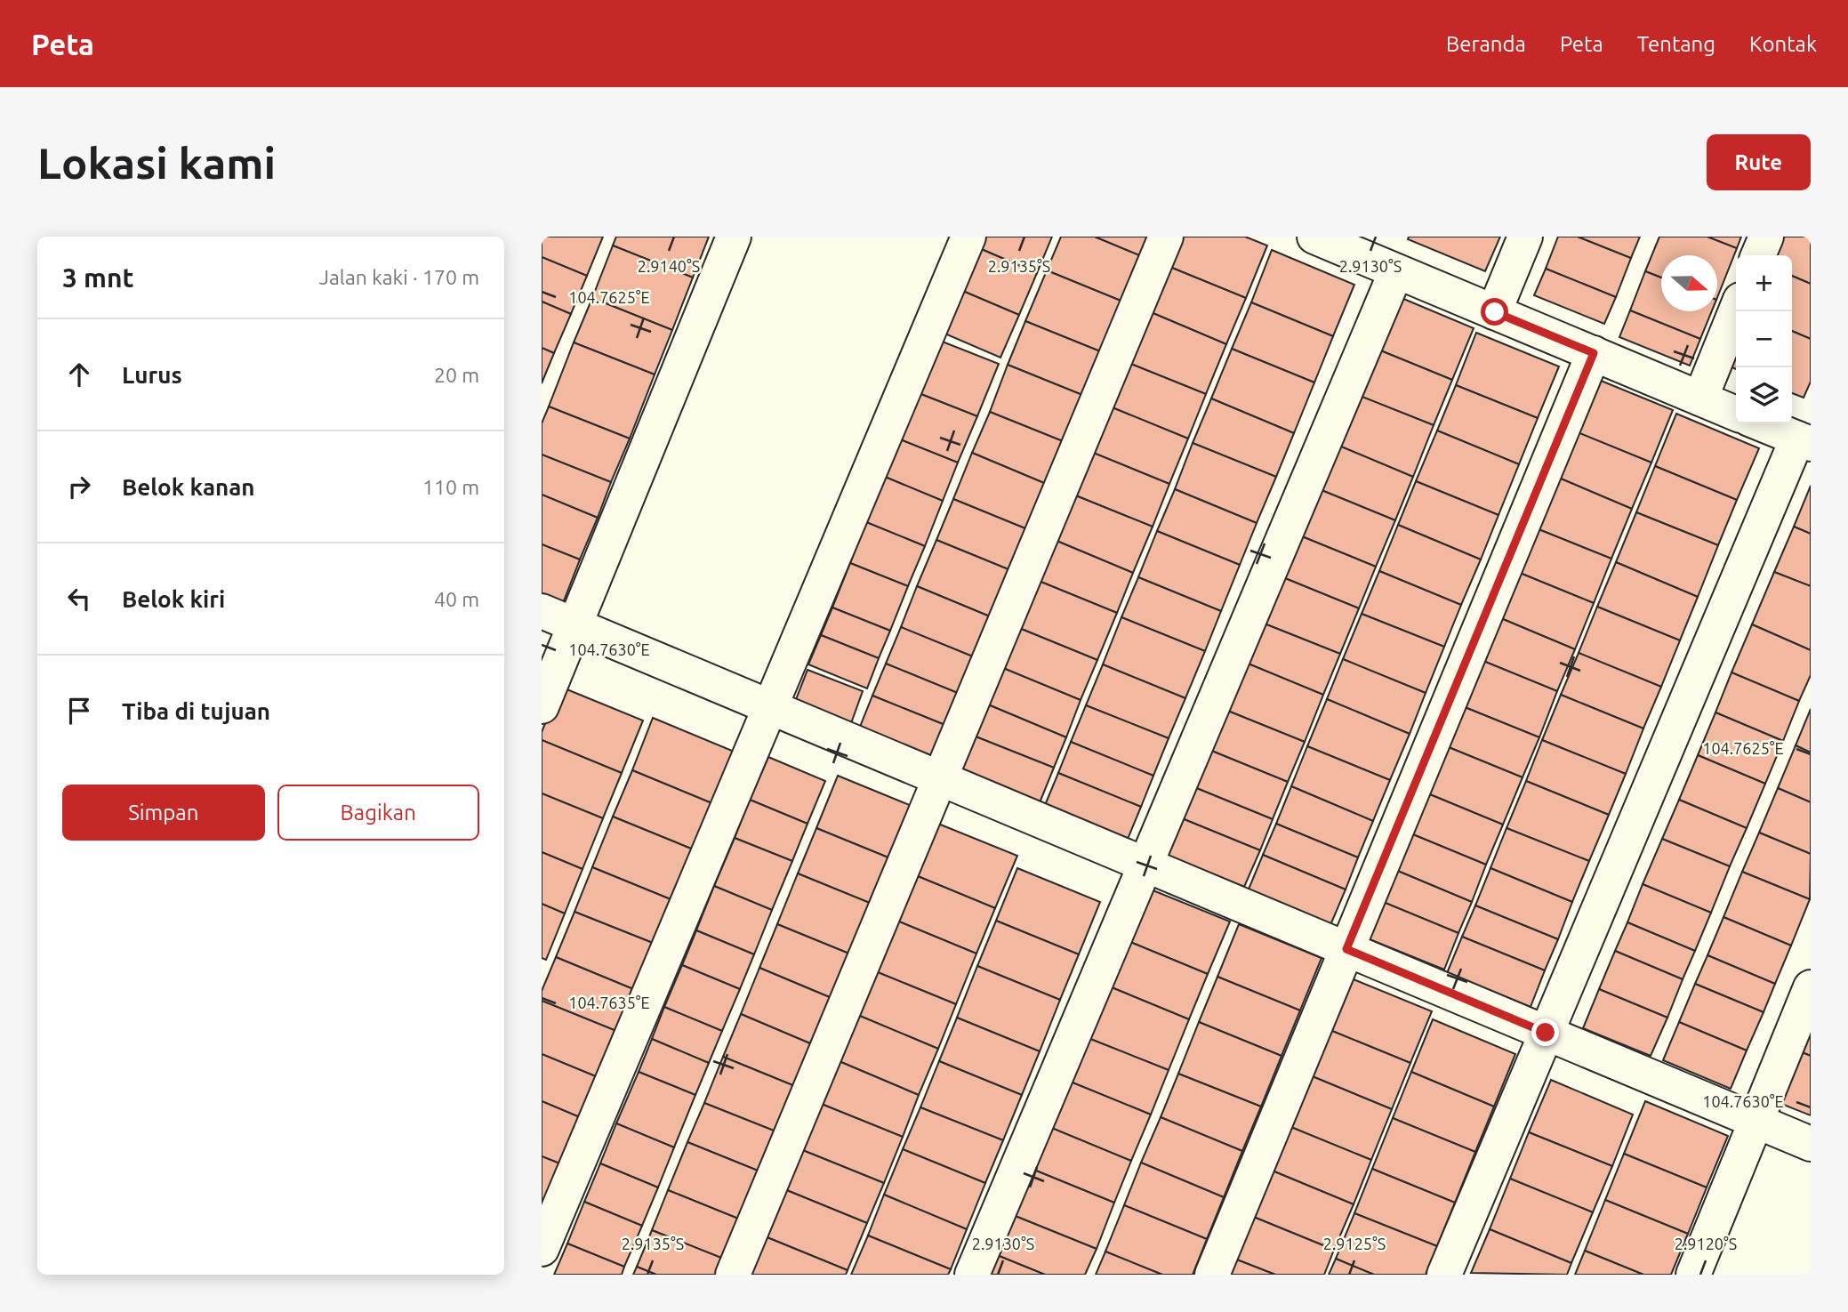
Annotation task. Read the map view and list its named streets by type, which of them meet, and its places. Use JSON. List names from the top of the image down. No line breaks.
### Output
{"north":"right","page":{"header":"Peta","nav":["Beranda","Peta","Tentang","Kontak"],"buttons":["Rute",["Simpan","Bagikan"]],"title":"Lokasi kami","heading":["3 mnt","Jalan kaki · 170 m"],"map_buttons":["+","−"],"list":[["Lurus","20 m"],["Belok kanan","110 m"],["Belok kiri","40 m"],"Tiba di tujuan"]},"coordinates":["2.9140°S","2.9135°S","2.9130°S","104.7625°E","104.7630°E","104.7635°E","2.9125°S","2.9120°S"]}
